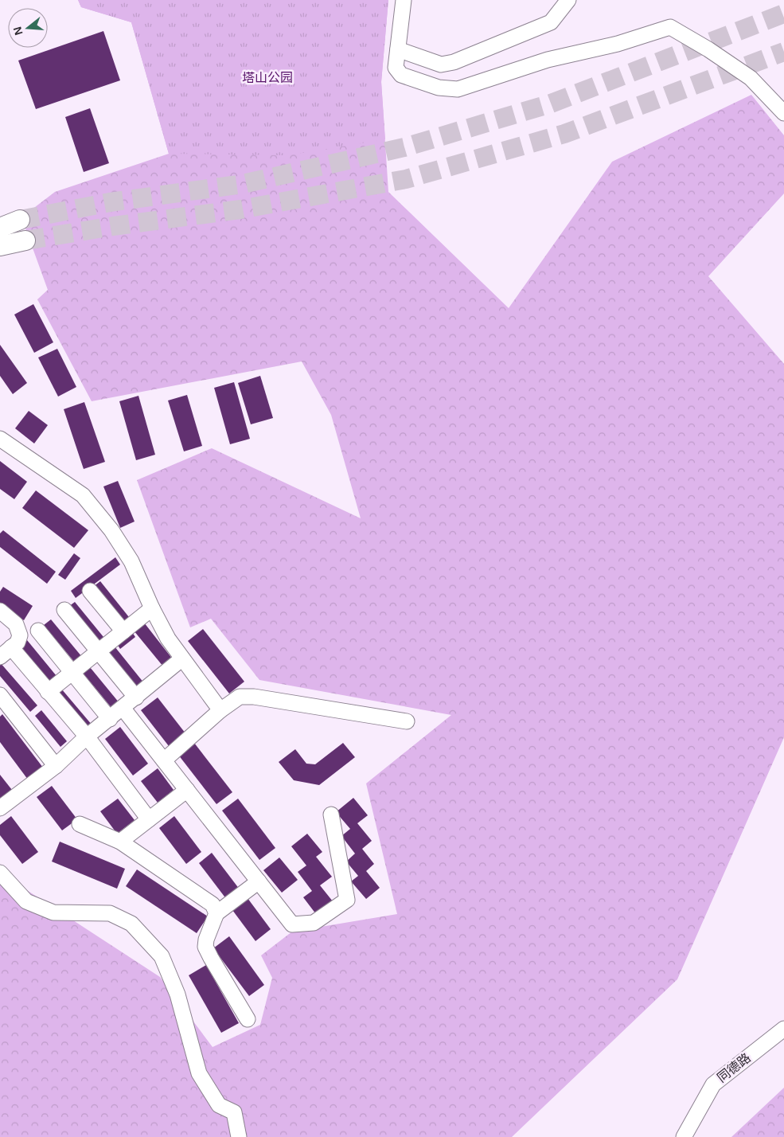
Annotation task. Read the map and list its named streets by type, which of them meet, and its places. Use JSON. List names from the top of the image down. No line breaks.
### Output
{"streets":{"street":["同德路"]},"parks":["塔山公园"],"north":"left"}
